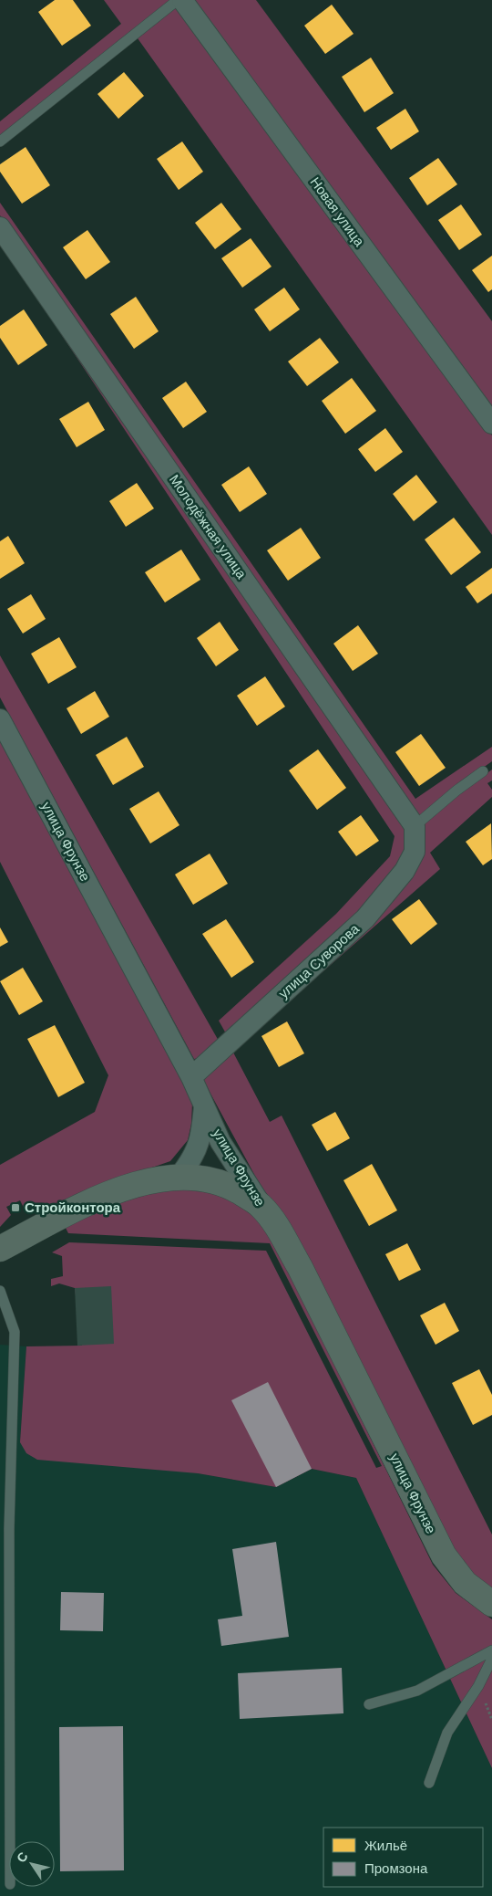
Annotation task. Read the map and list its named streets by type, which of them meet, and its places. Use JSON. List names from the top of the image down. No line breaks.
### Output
{"streets":{"main road":["улица Фрунзе"],"street":["Новая улица","Молодёжная улица","улица Суворова"]},"crossings":[["Молодёжная улица","улица Суворова"],["улица Фрунзе","улица Суворова"]],"places":{"transit":["Стройконтора"]},"legend":["Жильё","Промзона"],"north":"top left"}
